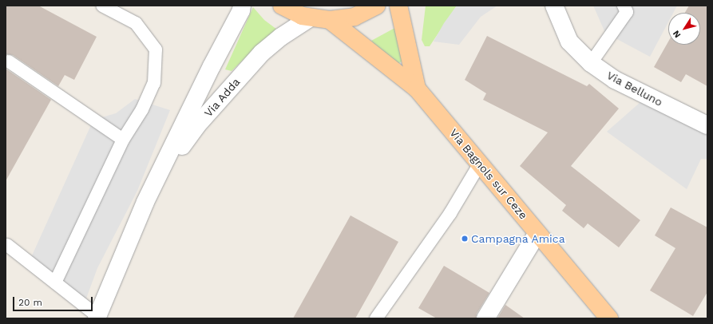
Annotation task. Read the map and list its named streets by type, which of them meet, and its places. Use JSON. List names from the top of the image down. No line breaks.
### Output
{"streets":{"main road":["Via Bagnols sur Ceze"],"street":["Via Belluno","Via Adda"]},"places":["Campagna Amica"],"scale_bar":"20 m","north":"bottom left"}
